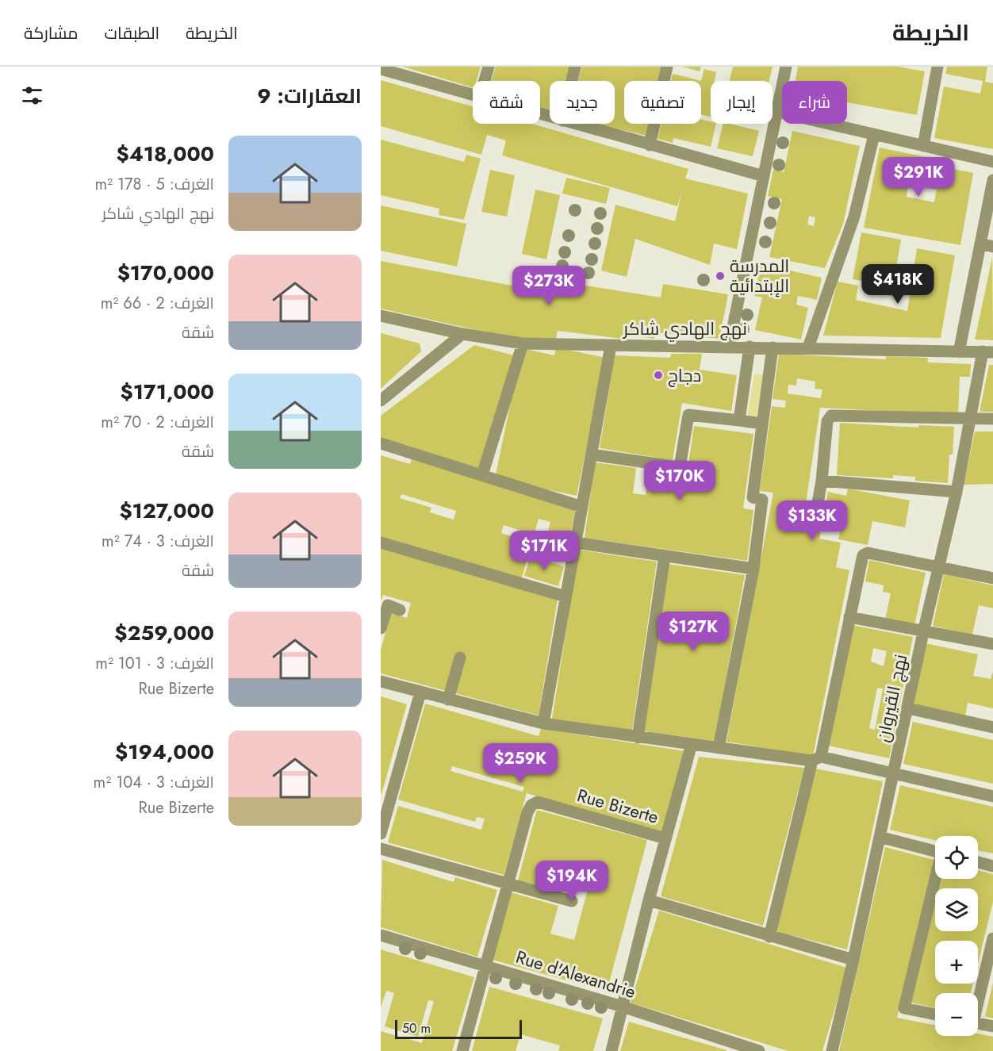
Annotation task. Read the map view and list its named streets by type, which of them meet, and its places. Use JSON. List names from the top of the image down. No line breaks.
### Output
{"streets":{"street":["نهج الهادي شاكر","نهج القيروان","Rue Bizerte","Rue d'Alexandrie"]},"crossings":[["نهج الهادي شاكر","نهج القيروان"]],"places":["المدرسة الإبتدائية","دجاج"],"scale_bar":"50 m","page":{"header":"الخريطة","nav":["الخريطة","الطبقات","مشاركة"],"heading":"العقارات: 9","chip":["شراء","إيجار","تصفية","جديد","شقة"],"list":[{"name":"$418,000","note":"الغرف: 5 · 178 m² · نهج الهادي شاكر"},{"name":"$170,000","note":"الغرف: 2 · 66 m² · شقة"},{"name":"$171,000","note":"الغرف: 2 · 70 m² · شقة"},{"name":"$127,000","note":"الغرف: 3 · 74 m² · شقة"},{"name":"$259,000","note":"الغرف: 3 · 101 m² · Rue Bizerte"},{"name":"$194,000","note":"الغرف: 3 · 104 m² · Rue Bizerte"}],"price":["$291K","$418K","$273K","$170K","$133K","$171K","$127K","$259K","$194K"],"map_buttons":["+","−"],"scale":"50 m"}}
